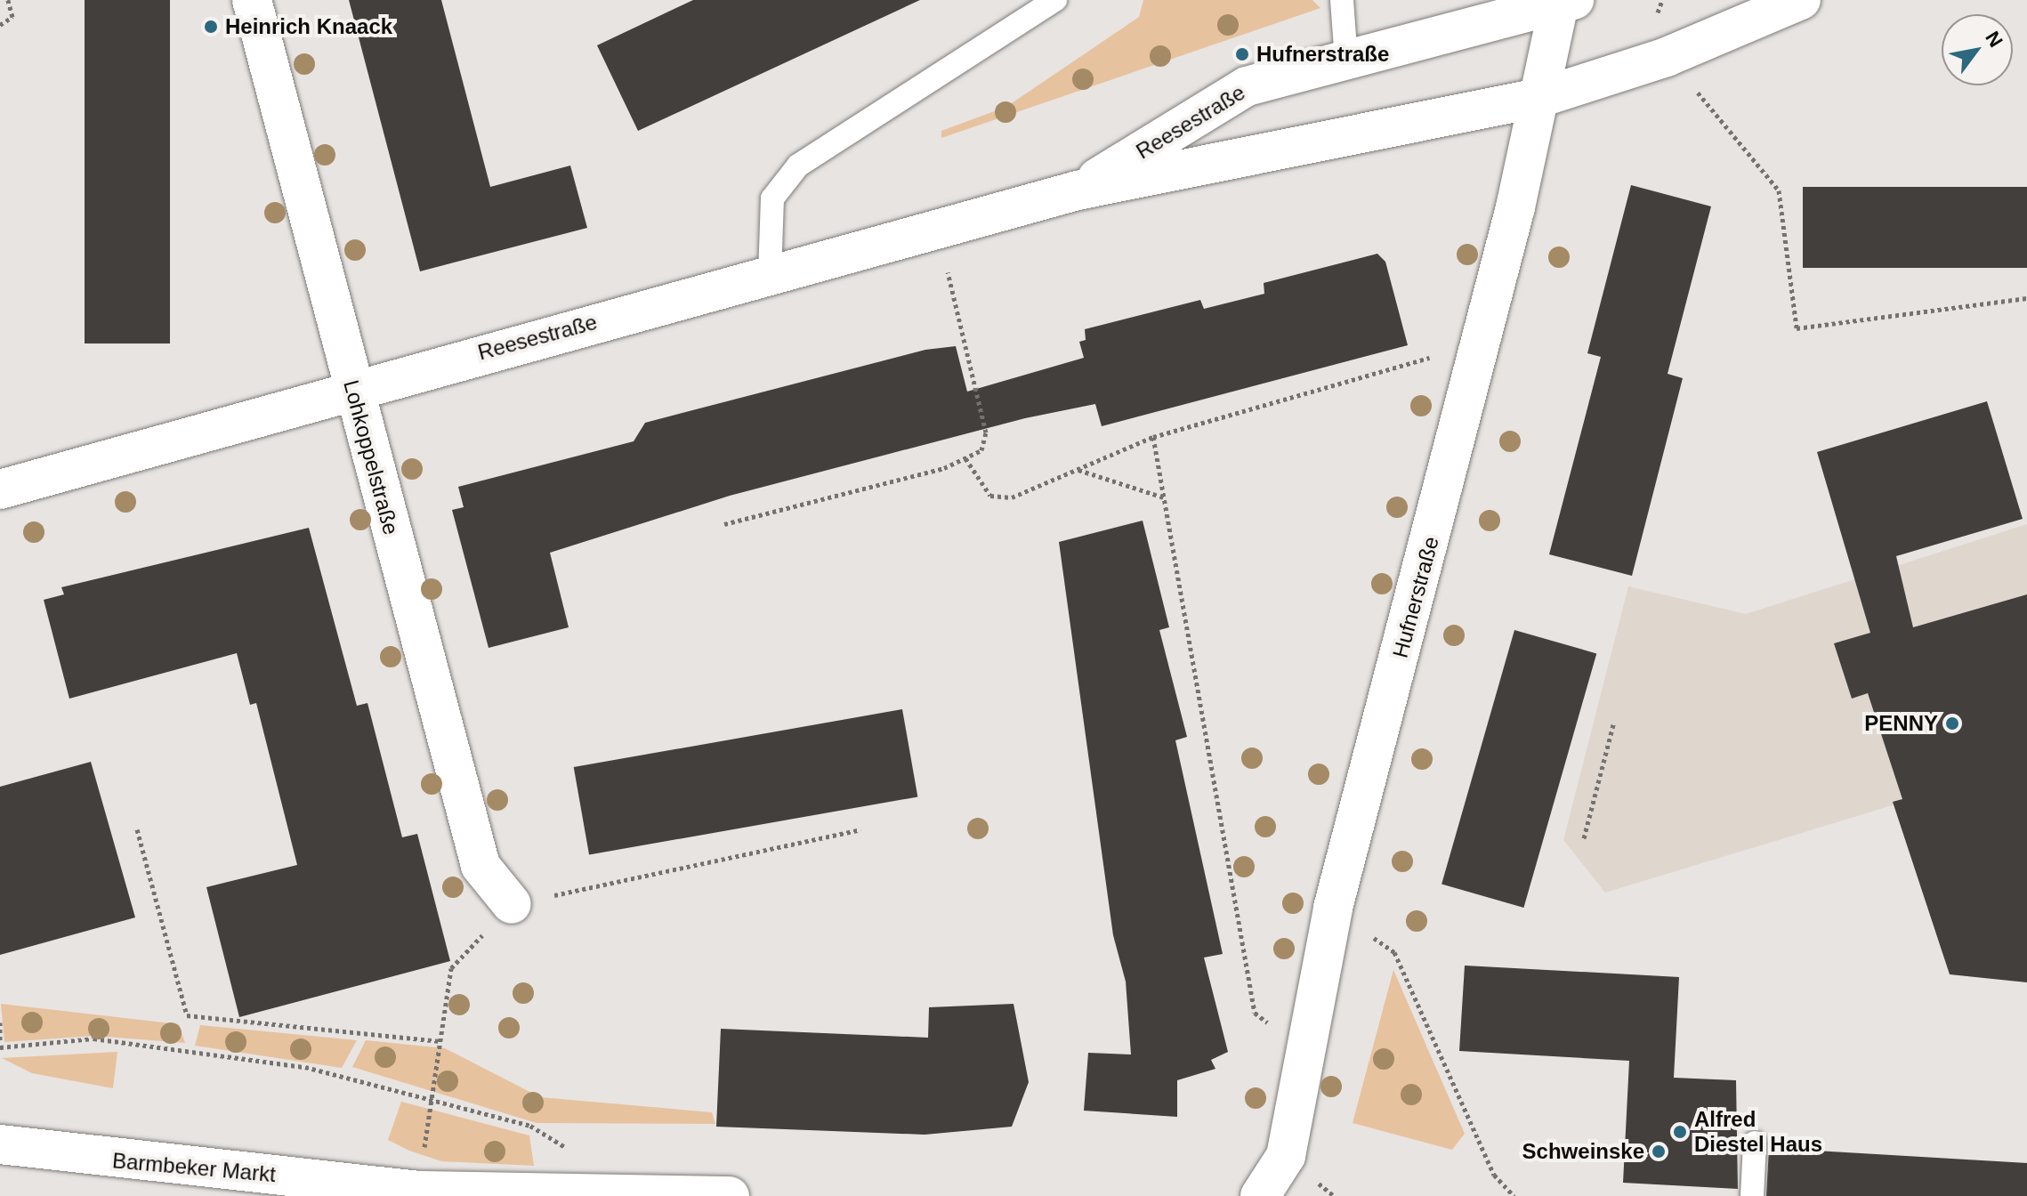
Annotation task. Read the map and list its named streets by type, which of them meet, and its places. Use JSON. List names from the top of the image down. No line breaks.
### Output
{"streets":{"main road":["Reesestraße","Lohkoppelstraße","Hufnerstraße","Barmbeker Markt"]},"crossings":[["Reesestraße","Lohkoppelstraße"],["Reesestraße","Hufnerstraße"]],"places":["Heinrich Knaack","Hufnerstraße","PENNY","Alfred Diestel Haus","Schweinske"],"north":"top right"}
